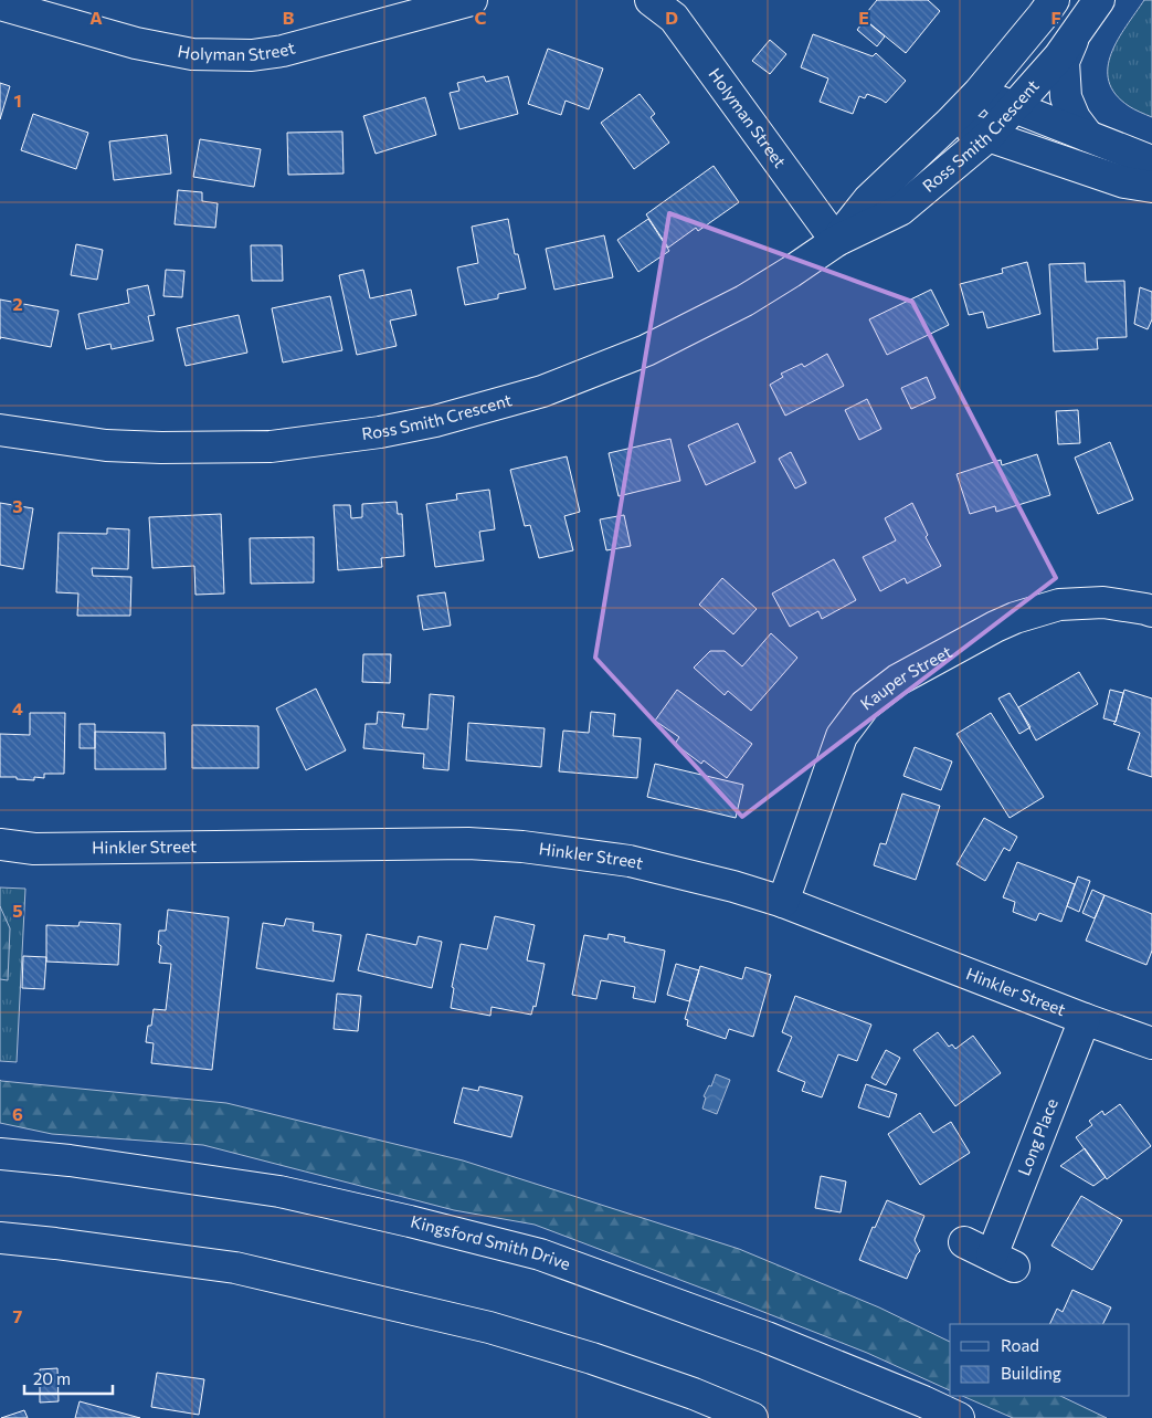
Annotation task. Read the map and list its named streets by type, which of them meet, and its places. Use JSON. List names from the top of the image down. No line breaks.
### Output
{"streets":{"street":["Holyman Street","Ross Smith Crescent","Kauper Street","Hinkler Street","Long Place","Kingsford Smith Drive"]},"crossings":[["Holyman Street","Ross Smith Crescent"],["Kauper Street","Hinkler Street"],["Hinkler Street","Long Place"]],"legend":["Road","Building"],"scale_bar":"20 m","grid":{"columns":["A","B","C","D","E","F"],"rows":["1","2","3","4","5","6","7"]}}
